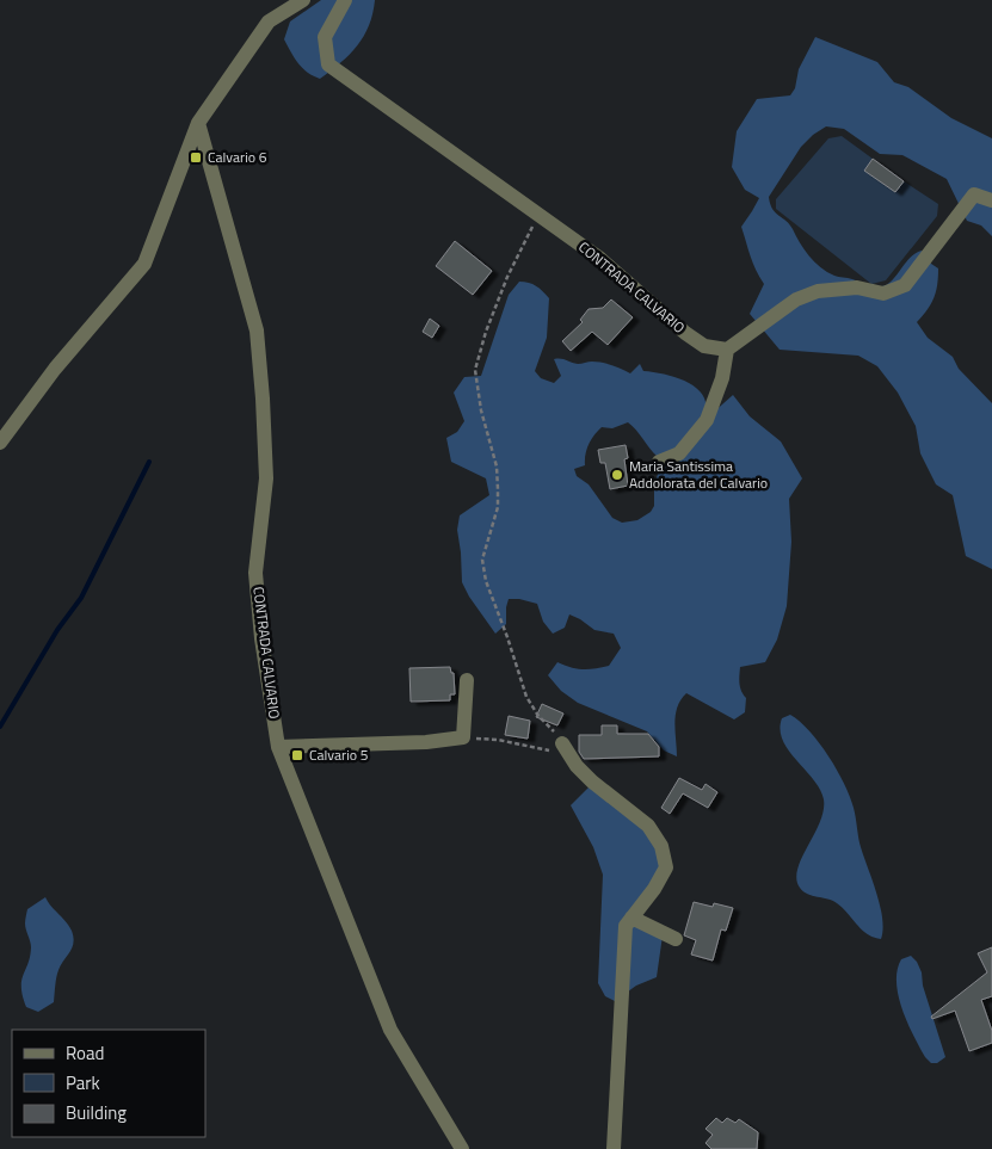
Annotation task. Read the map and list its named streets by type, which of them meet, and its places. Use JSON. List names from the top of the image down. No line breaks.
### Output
{"streets":{"street":["CONTRADA CALVARIO"]},"places":{"transit":["Calvario 6","Calvario 5"],"other":["Maria Santissima Addolorata del Calvario"]},"legend":["Road","Park","Building"]}
